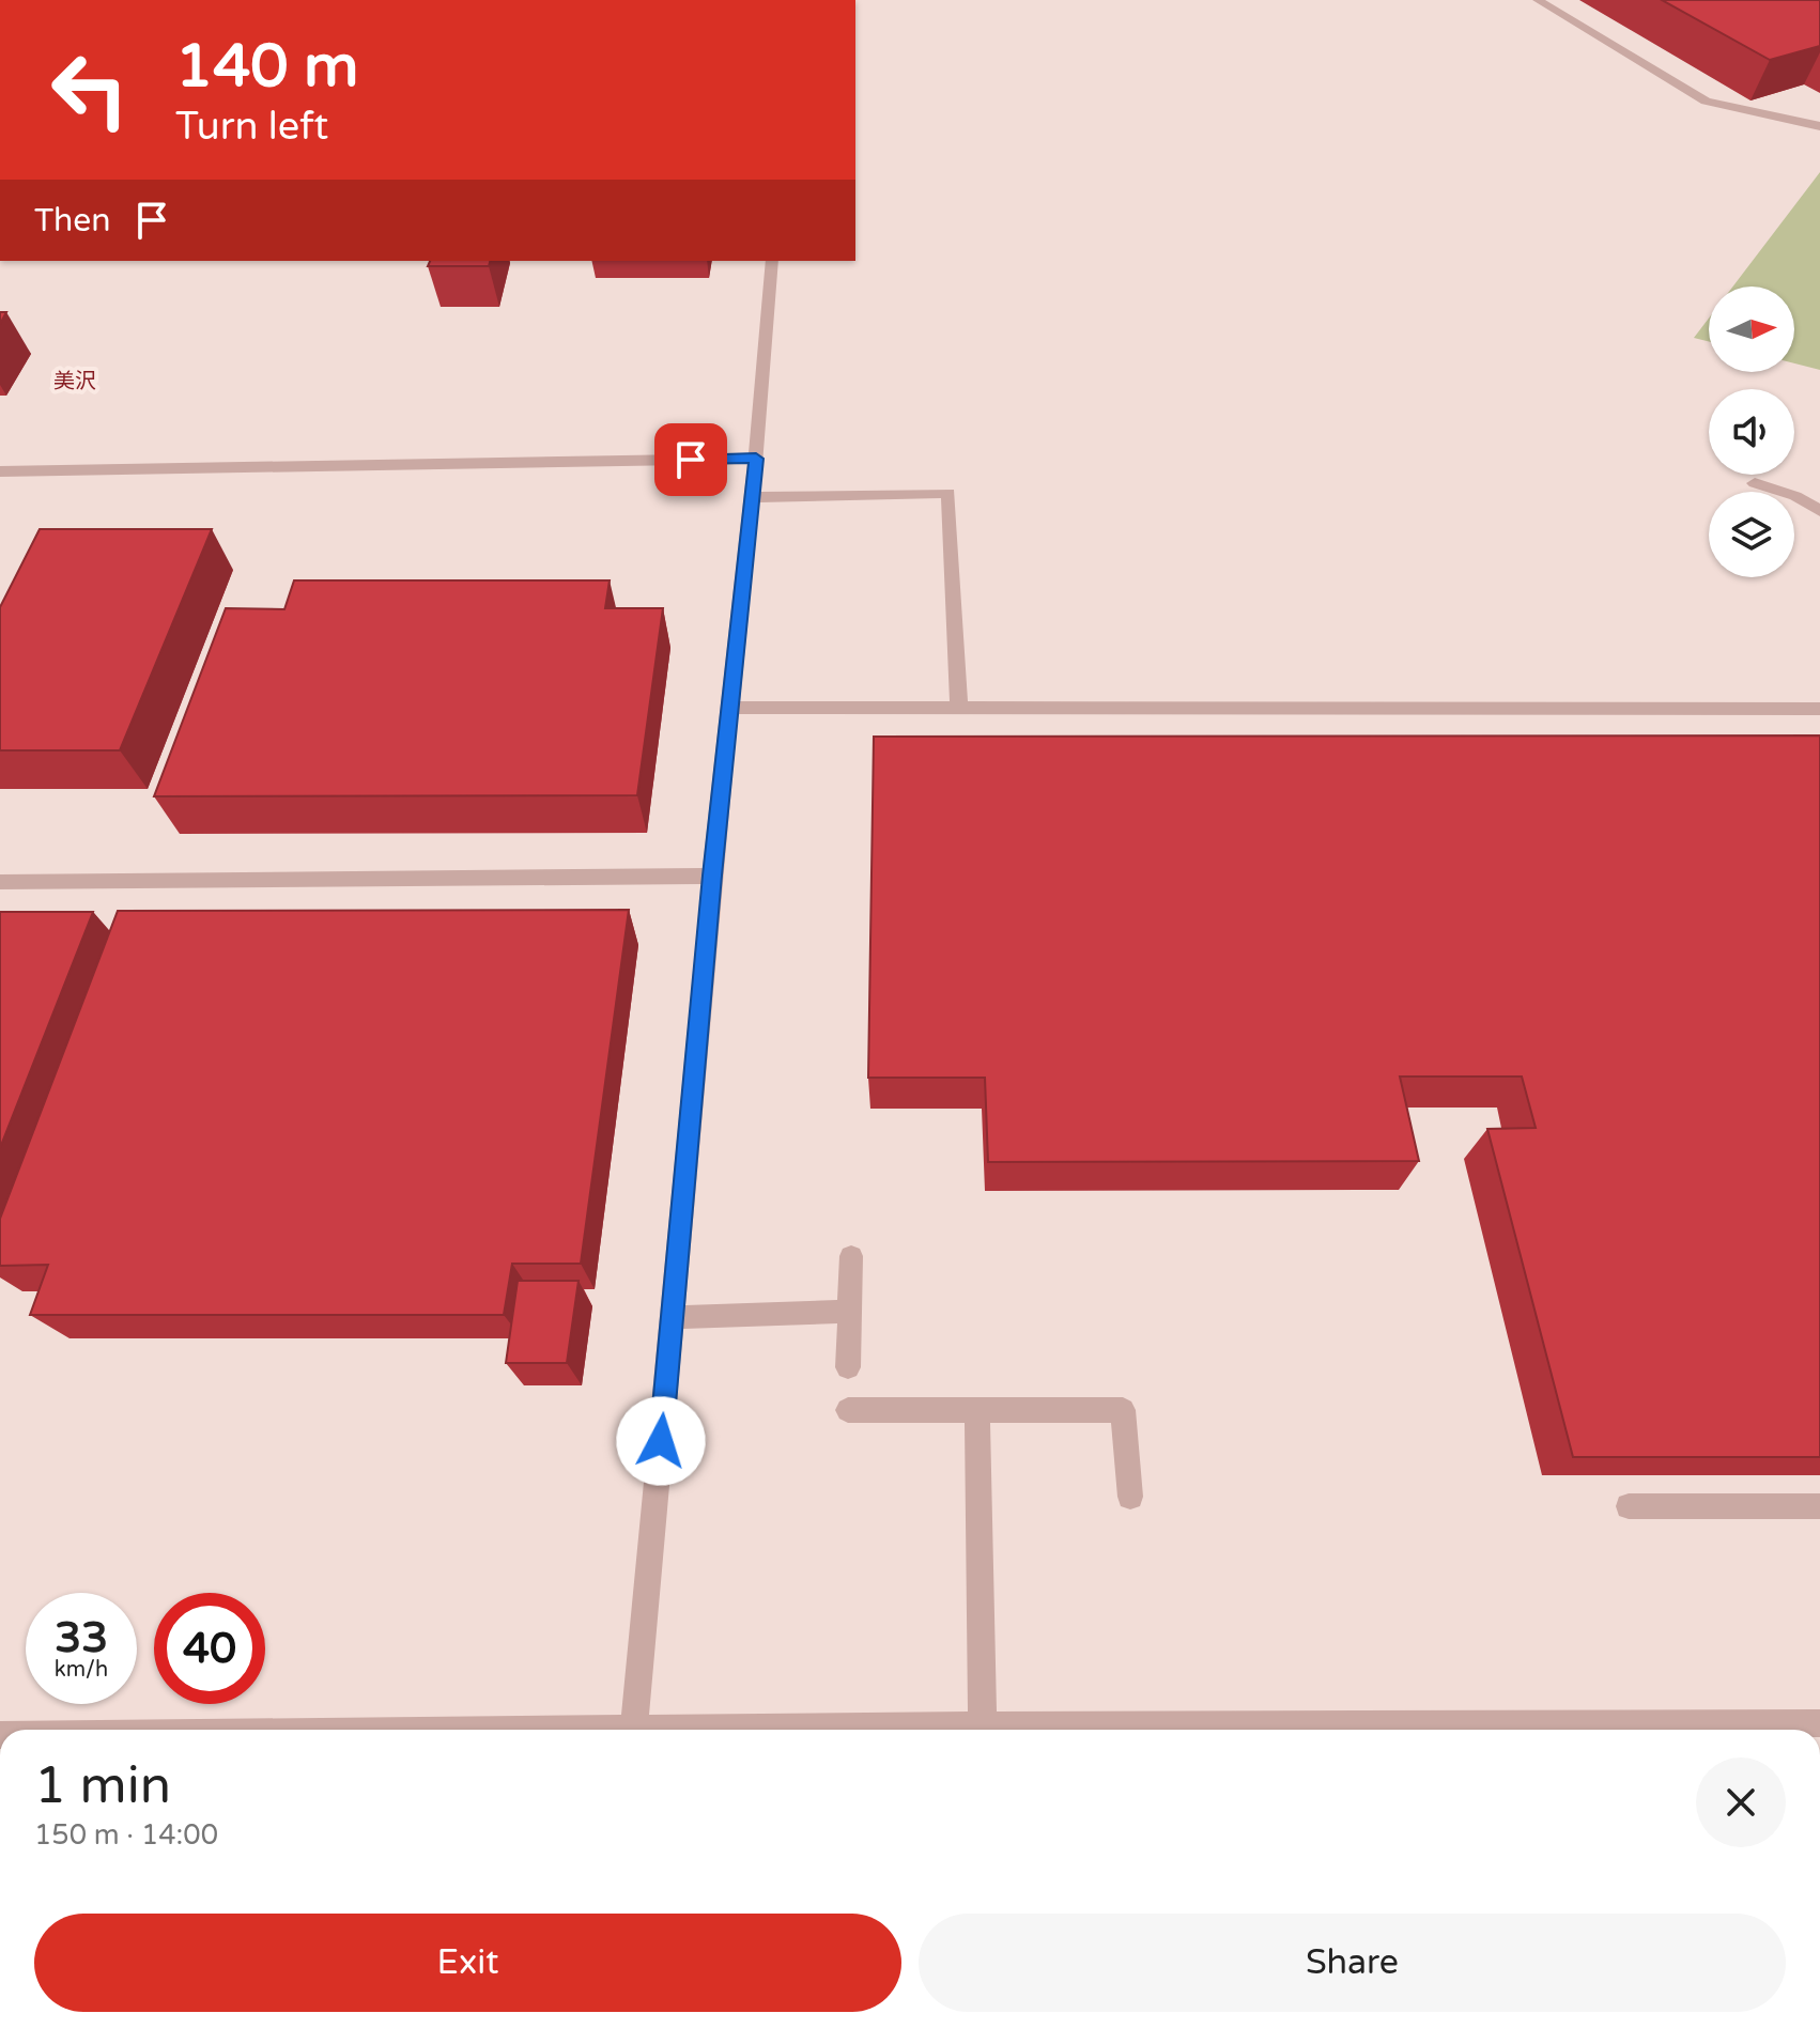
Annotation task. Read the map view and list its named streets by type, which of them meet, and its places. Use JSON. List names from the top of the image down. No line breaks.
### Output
{"districts":["美沢"],"north":"right","page":{"turn":["140 m","Turn left"],"then":"Then","speed":"33 km/h","limit":"40","heading":["1 min","150 m · 14:00"],"buttons":["Exit","Share"]}}
